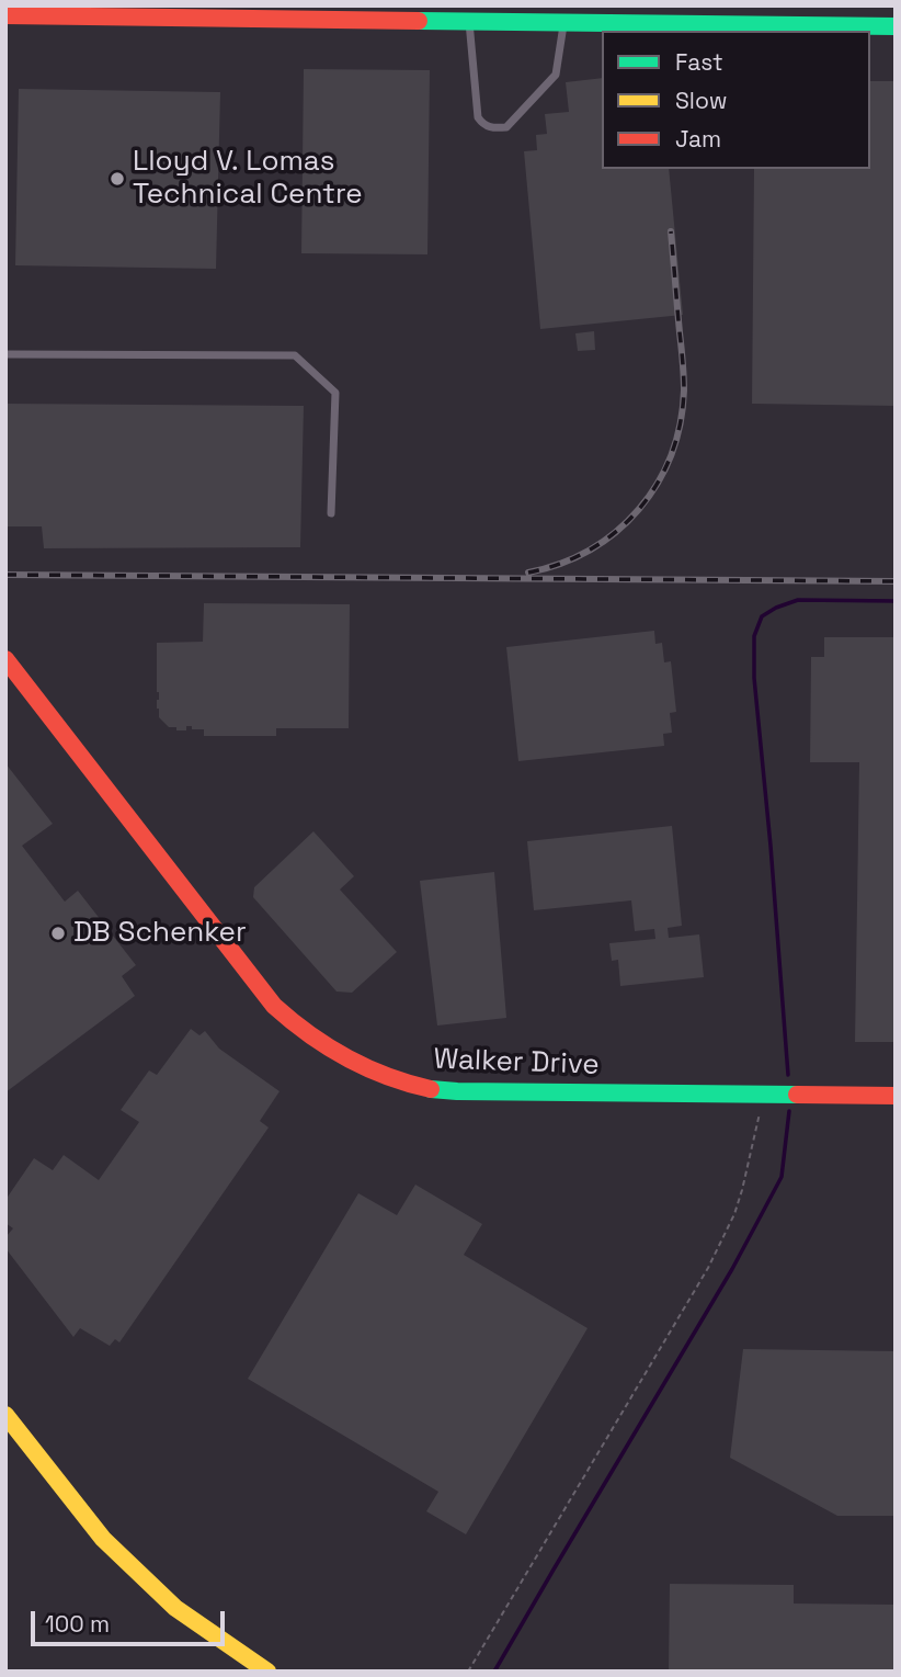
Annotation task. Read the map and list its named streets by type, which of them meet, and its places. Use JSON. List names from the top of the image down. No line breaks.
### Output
{"streets":{"main road":["Walker Drive"]},"places":["Lloyd V. Lomas Technical Centre","DB Schenker"],"legend":["Fast","Slow","Jam"],"scale_bar":"100 m"}
